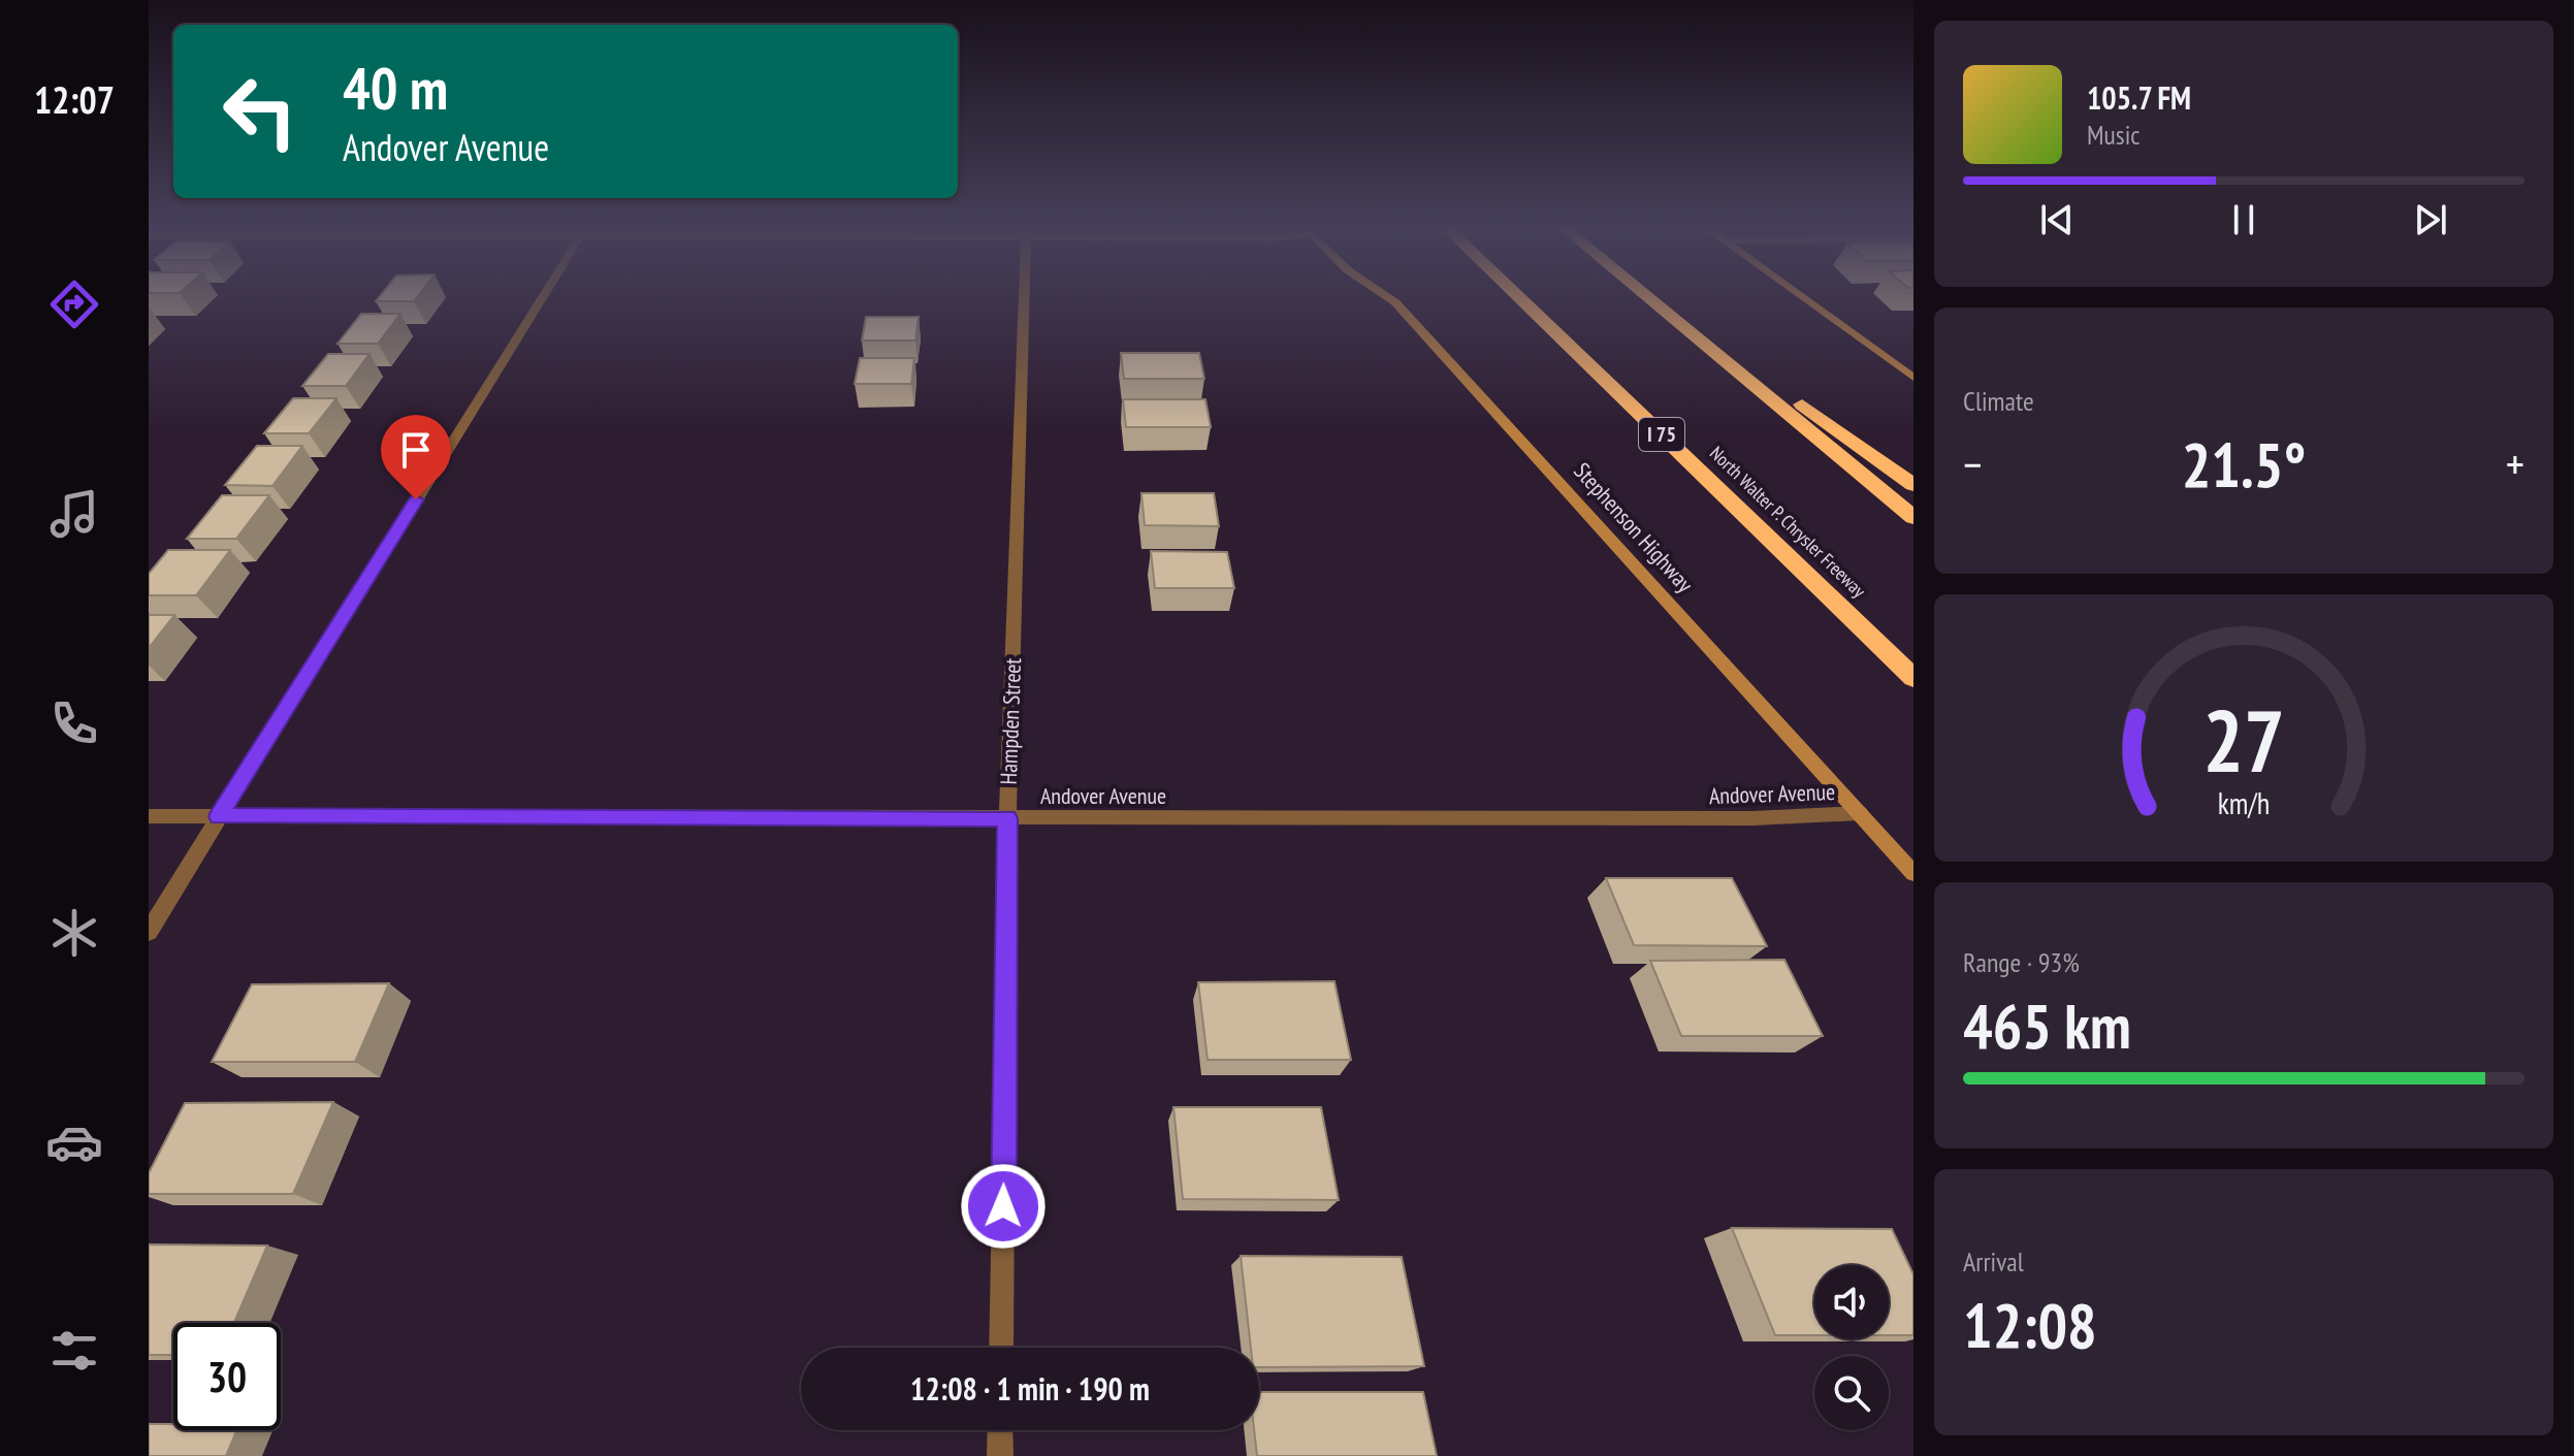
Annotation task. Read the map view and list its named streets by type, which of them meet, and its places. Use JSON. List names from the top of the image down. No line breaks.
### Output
{"streets":{"highway":["I 75","North Walter P. Chrysler Freeway"],"main road":["Stephenson Highway"],"street":["Hampden Street","Andover Avenue"]},"crossings":[["Stephenson Highway","Andover Avenue"],["Hampden Street","Andover Avenue"]],"page":{"tabs":"12:07","turn":["40 m","Andover Avenue"],"song":["105.7 FM","Music"],"tile":["Climate",["Range · 93%","465 km"],["Arrival","12:08"]],"heat":["−","21.5°","+"],"limit":"30","trip":"12:08 · 1 min · 190 m","gauge":["27","km/h"]}}
